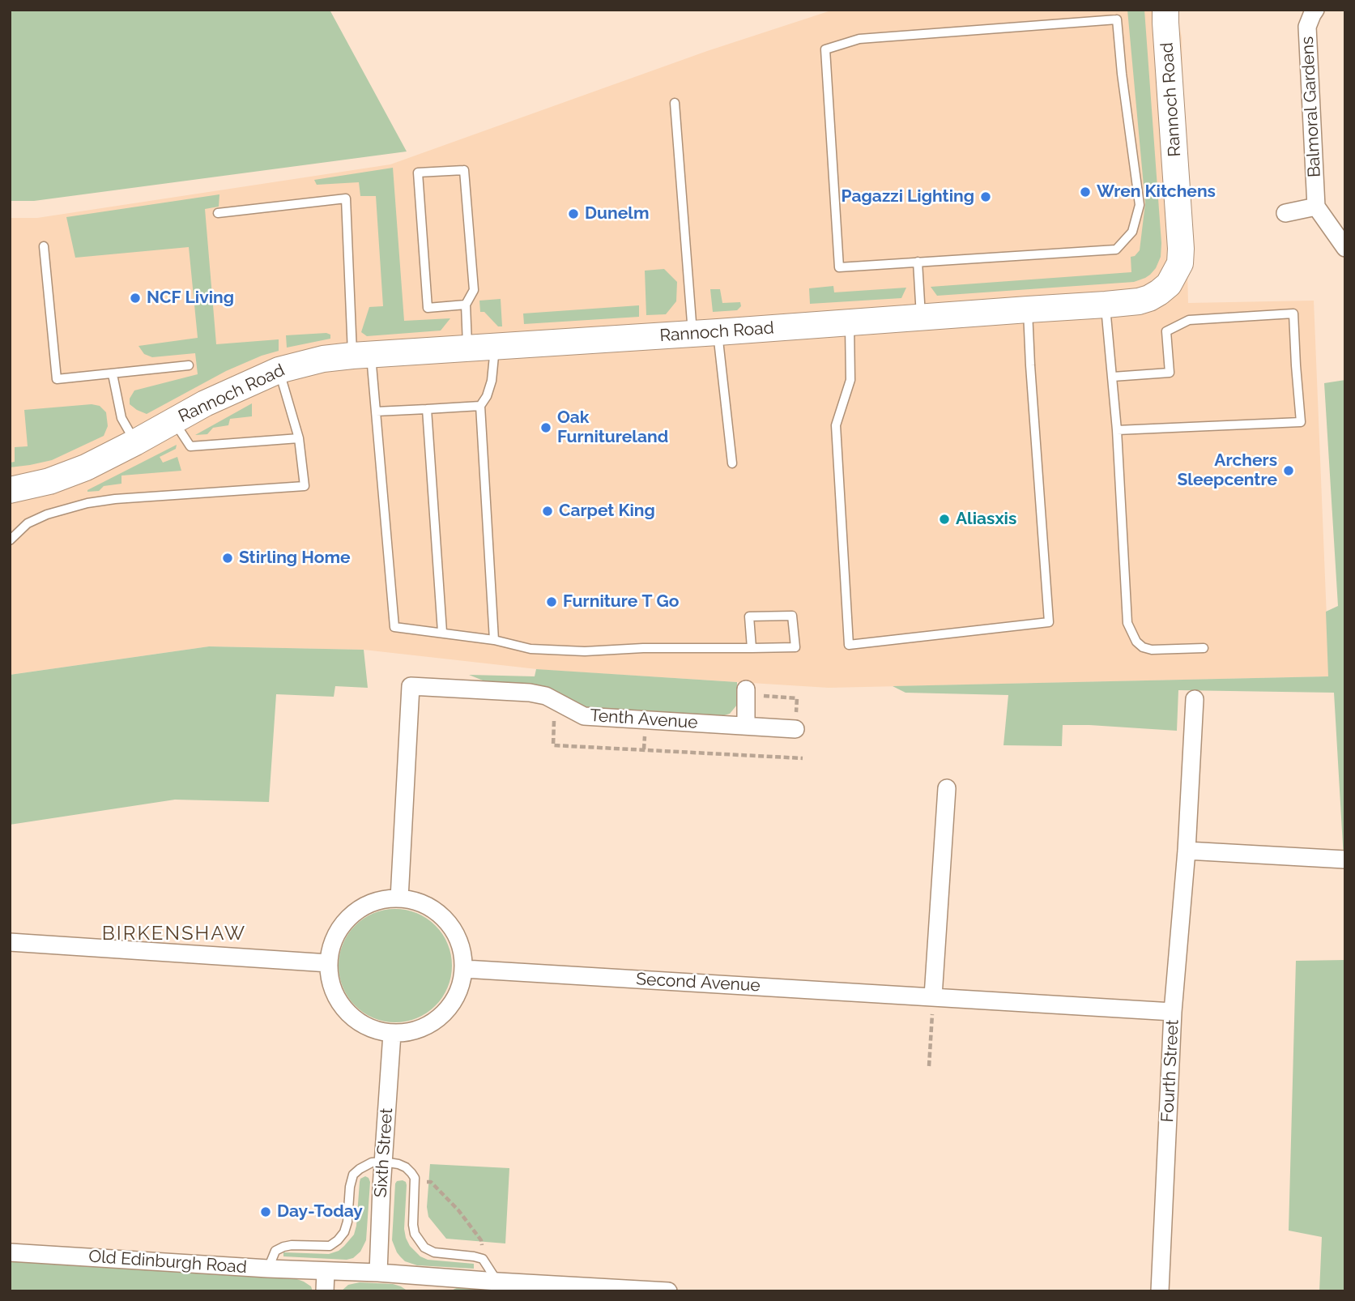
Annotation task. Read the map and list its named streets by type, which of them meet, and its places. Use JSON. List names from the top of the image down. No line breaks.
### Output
{"streets":{"street":["Rannoch Road","Balmoral Gardens","Tenth Avenue","Second Avenue","Fourth Street","Sixth Street","Old Edinburgh Road"]},"crossings":[["Tenth Avenue","Second Avenue"],["Tenth Avenue","Sixth Street"],["Second Avenue","Fourth Street"],["Second Avenue","Sixth Street"],["Sixth Street","Old Edinburgh Road"]],"districts":["BIRKENSHAW"],"places":["Wren Kitchens","Pagazzi Lighting","Dunelm","NCF Living","Oak Furnitureland","Archers Sleepcentre","Carpet King","Aliasxis","Stirling Home","Furniture T Go","Day-Today"]}
